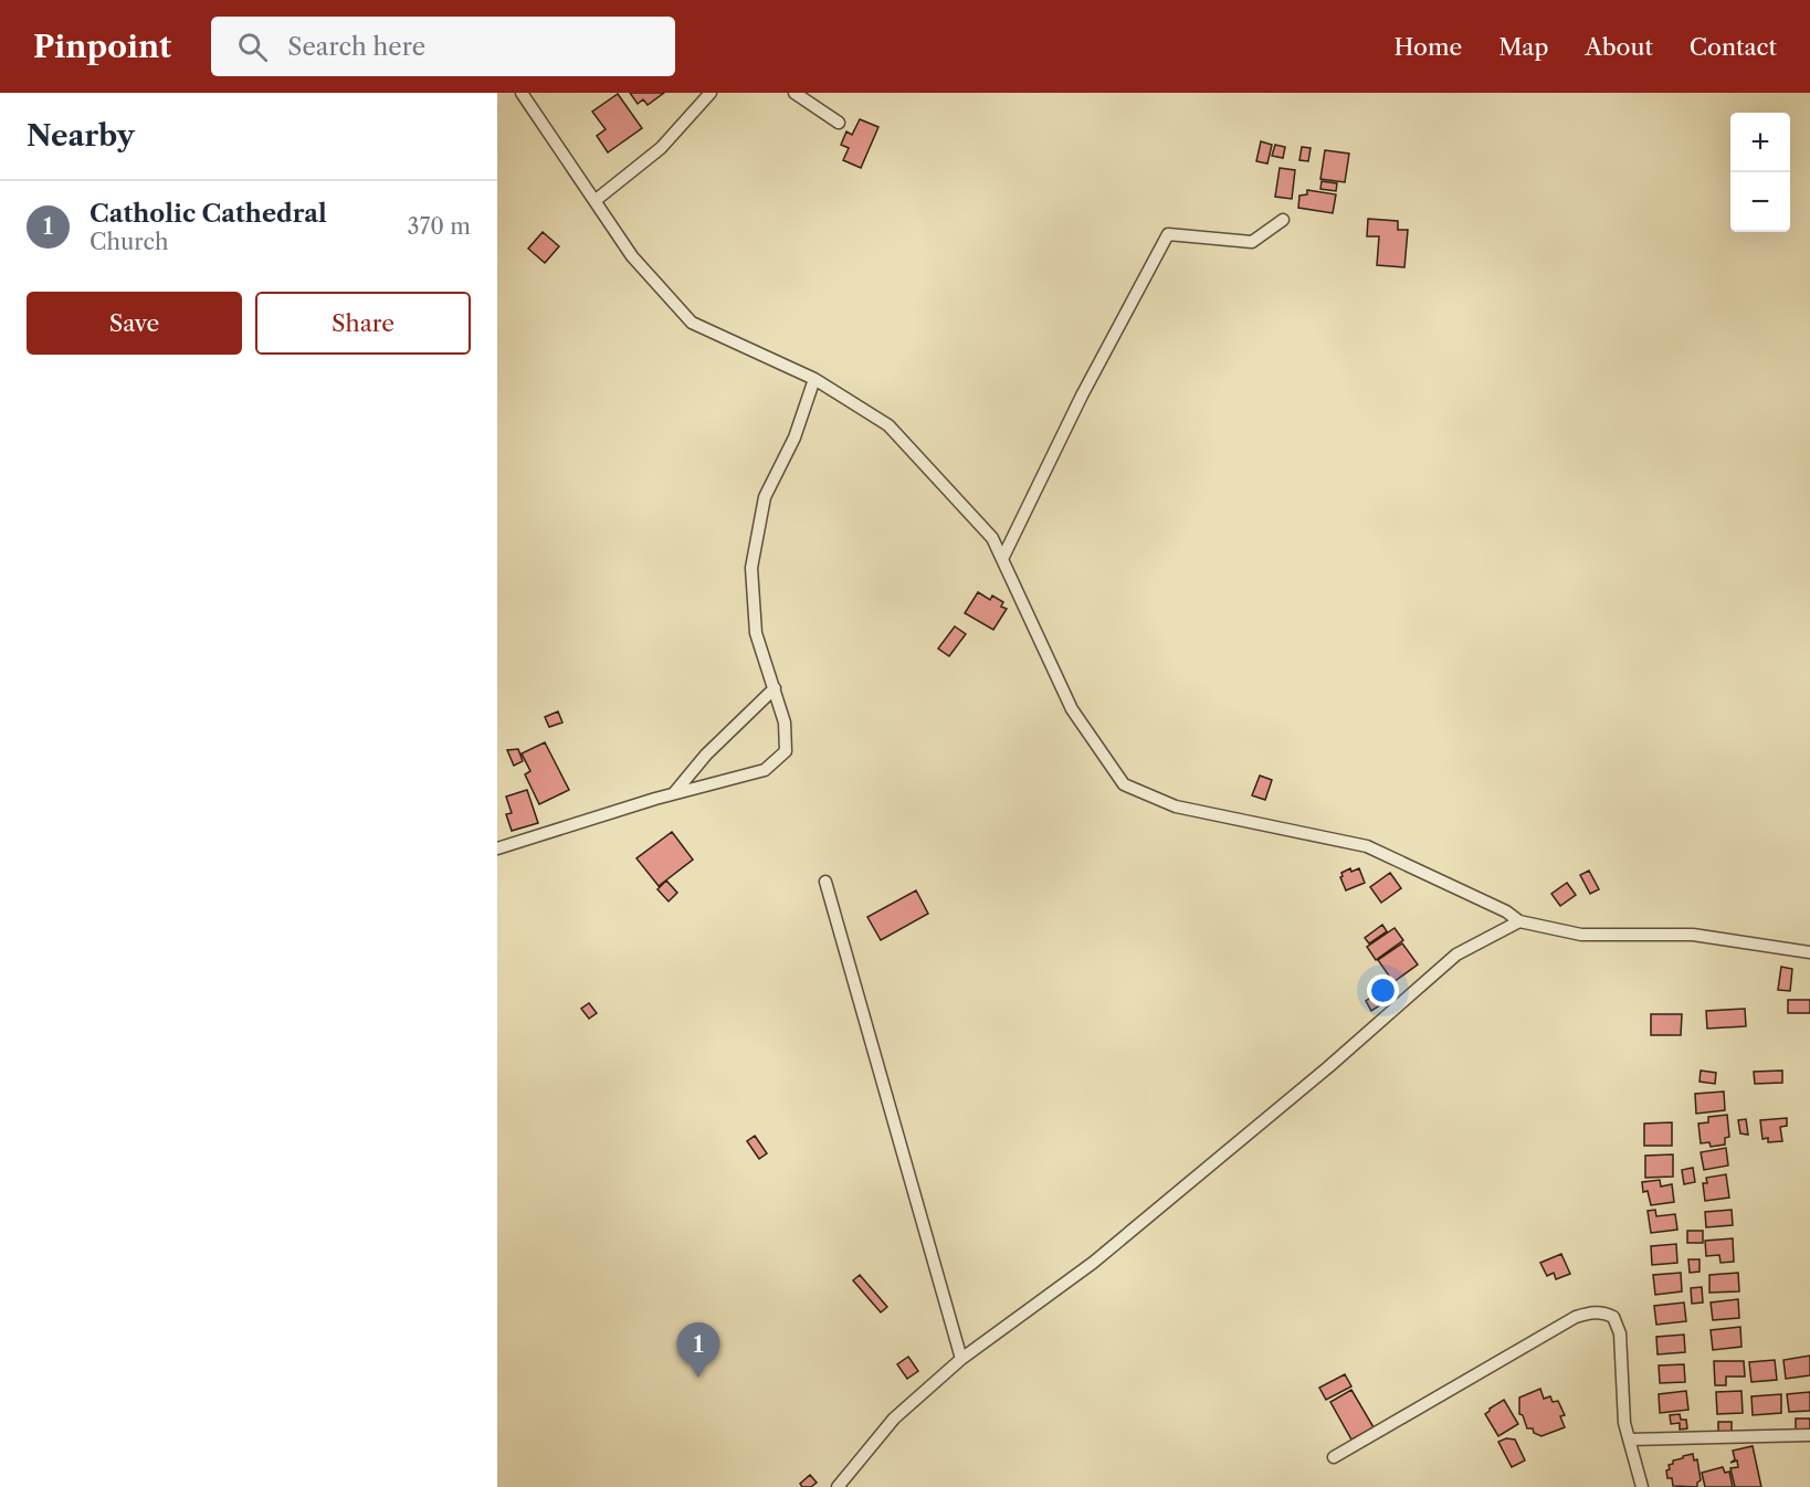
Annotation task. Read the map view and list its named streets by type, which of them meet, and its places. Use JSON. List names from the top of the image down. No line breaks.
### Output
{"page":{"header":"Pinpoint","search":"Search here","nav":["Home","Map","About","Contact"],"heading":"Nearby","map_buttons":["+","−"],"list":[{"mark":"1","name":"Catholic Cathedral","note":"Church","value":"370 m"}],"buttons":["Save","Share"],"pins":"1"}}
